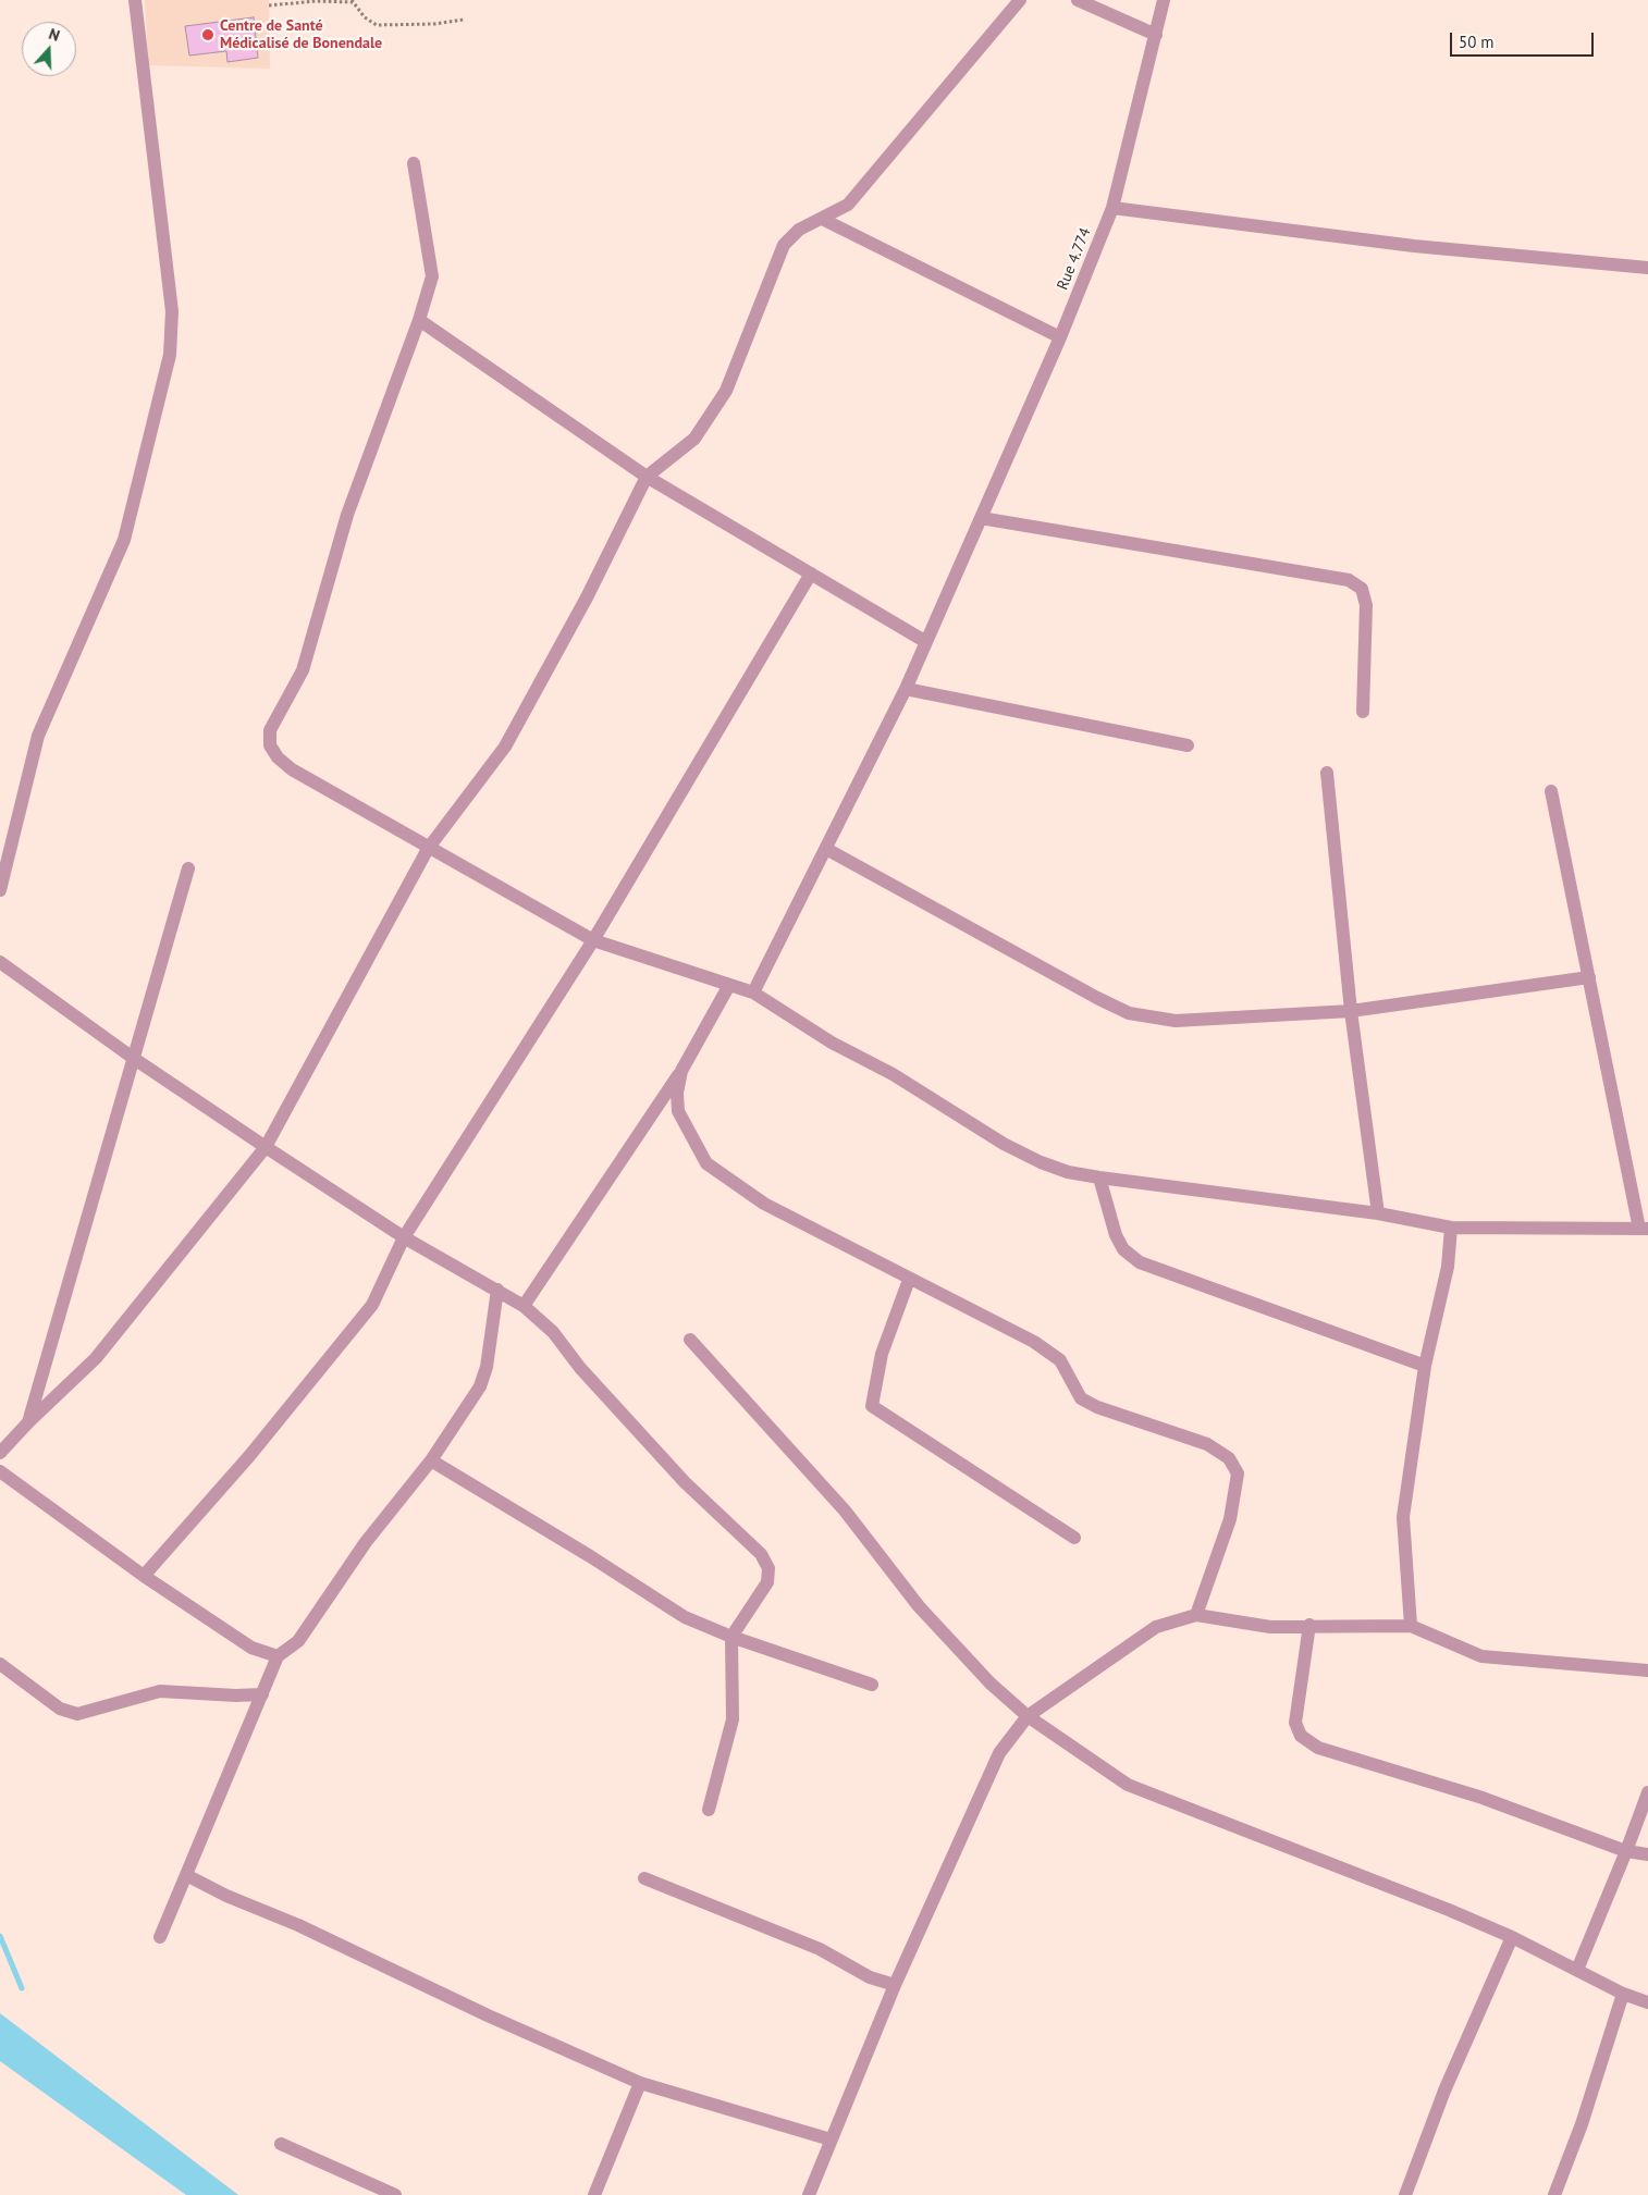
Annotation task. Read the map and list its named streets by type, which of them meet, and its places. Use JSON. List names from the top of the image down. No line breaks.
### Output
{"streets":{"street":["Rue 4.774"]},"places":["Centre de Santé Médicalisé de Bonendale"],"scale_bar":"50 m","north":"top"}
